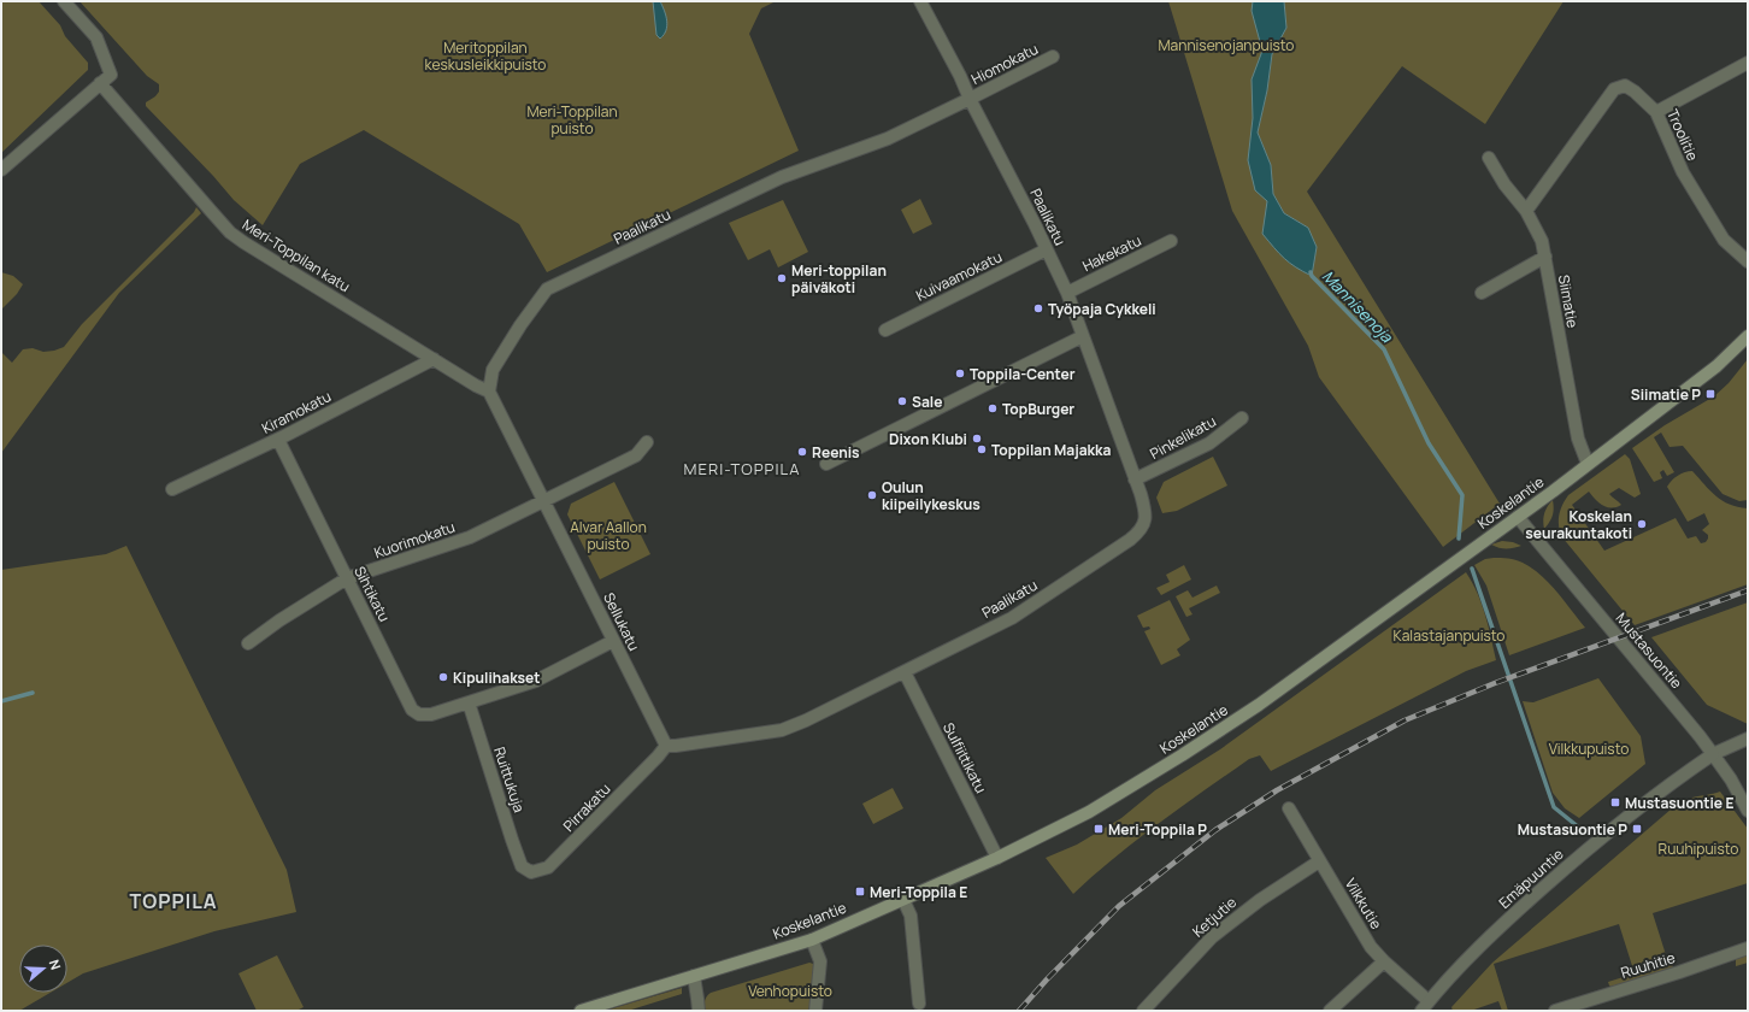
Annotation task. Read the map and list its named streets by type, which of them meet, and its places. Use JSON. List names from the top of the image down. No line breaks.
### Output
{"streets":{"main road":["Koskelantie"],"street":["Hiomokatu","Troolitie","Paalikatu","Hakekatu","Meri-Toppilan katu","Kuivaamokatu","Siimatie","Kiramokatu","Pinkelikatu","Kuorimokatu","Sihtikatu","Sellukatu","Mustasuontie","Sulfiittikatu","Ruittukuja","Pirrakatu","Emäpuuntie","Vilkkutie","Ketjutie","Ruuhitie"]},"crossings":[["Hiomokatu","Paalikatu"],["Troolitie","Siimatie"],["Paalikatu","Hakekatu"],["Paalikatu","Meri-Toppilan katu"],["Paalikatu","Kuivaamokatu"],["Paalikatu","Pinkelikatu"],["Paalikatu","Sellukatu"],["Paalikatu","Sulfiittikatu"],["Meri-Toppilan katu","Kiramokatu"],["Meri-Toppilan katu","Sellukatu"],["Siimatie","Koskelantie"],["Kiramokatu","Sihtikatu"],["Koskelantie","Mustasuontie"],["Koskelantie","Sulfiittikatu"],["Kuorimokatu","Sihtikatu"],["Kuorimokatu","Sellukatu"],["Sihtikatu","Sellukatu"],["Sihtikatu","Ruittukuja"],["Sellukatu","Pirrakatu"],["Mustasuontie","Emäpuuntie"],["Ruittukuja","Pirrakatu"],["Emäpuuntie","Vilkkutie"],["Vilkkutie","Ketjutie"]],"districts":["MERI-TOPPILA","TOPPILA"],"water":["Mannisenoja"],"parks":["Mannisenojanpuisto","Meritoppilan keskusleikkipuisto","Meri-Toppilan puisto","Alvar Aallon puisto","Kalastajanpuisto","Vilkkupuisto","Ruuhipuisto","Venhopuisto"],"places":{"other":["Meri-toppilan päiväkoti","Työpaja Cykkeli","Toppila-Center","Sale","TopBurger","Dixon Klubi","Toppilan Majakka","Reenis","Oulun kiipeilykeskus","Koskelan seurakuntakoti","Kipulihakset"],"transit":["Siimatie P","Mustasuontie E","Meri-Toppila P","Mustasuontie P","Meri-Toppila E"]},"north":"right"}
